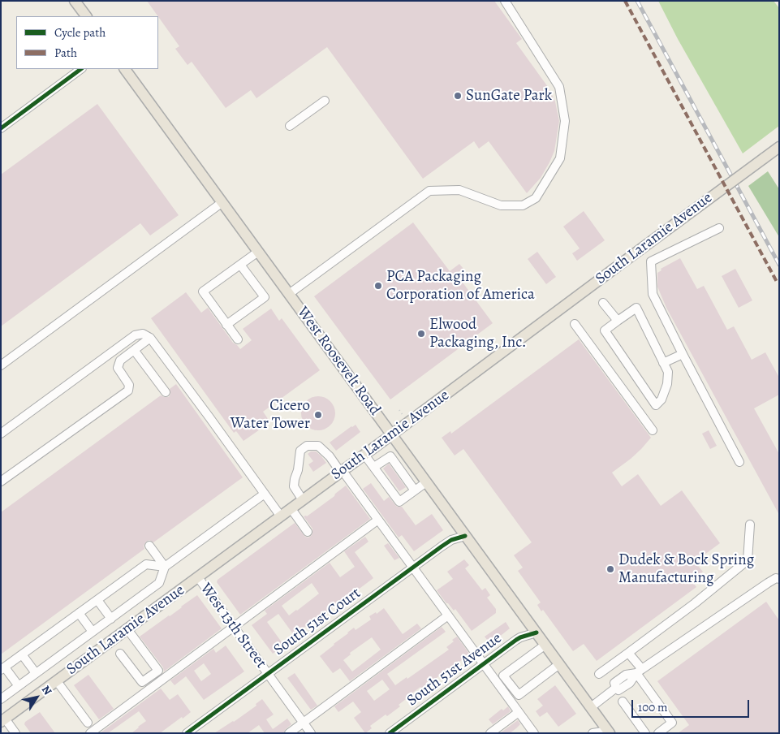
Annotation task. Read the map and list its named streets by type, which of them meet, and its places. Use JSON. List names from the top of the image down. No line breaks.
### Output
{"streets":{"main road":["South Laramie Avenue","West Roosevelt Road"],"street":["South 51st Court","West 13th Street","South 51st Avenue"]},"crossings":[["South Laramie Avenue","West Roosevelt Road"],["South Laramie Avenue","West 13th Street"],["West Roosevelt Road","South 51st Court"],["West Roosevelt Road","South 51st Avenue"],["South 51st Court","West 13th Street"]],"places":["SunGate Park","PCA Packaging Corporation of America","Elwood Packaging, Inc.","Cicero Water Tower","Dudek & Bock Spring Manufacturing"],"legend":["Cycle path","Path"],"scale_bar":"100 m","north":"top right"}
